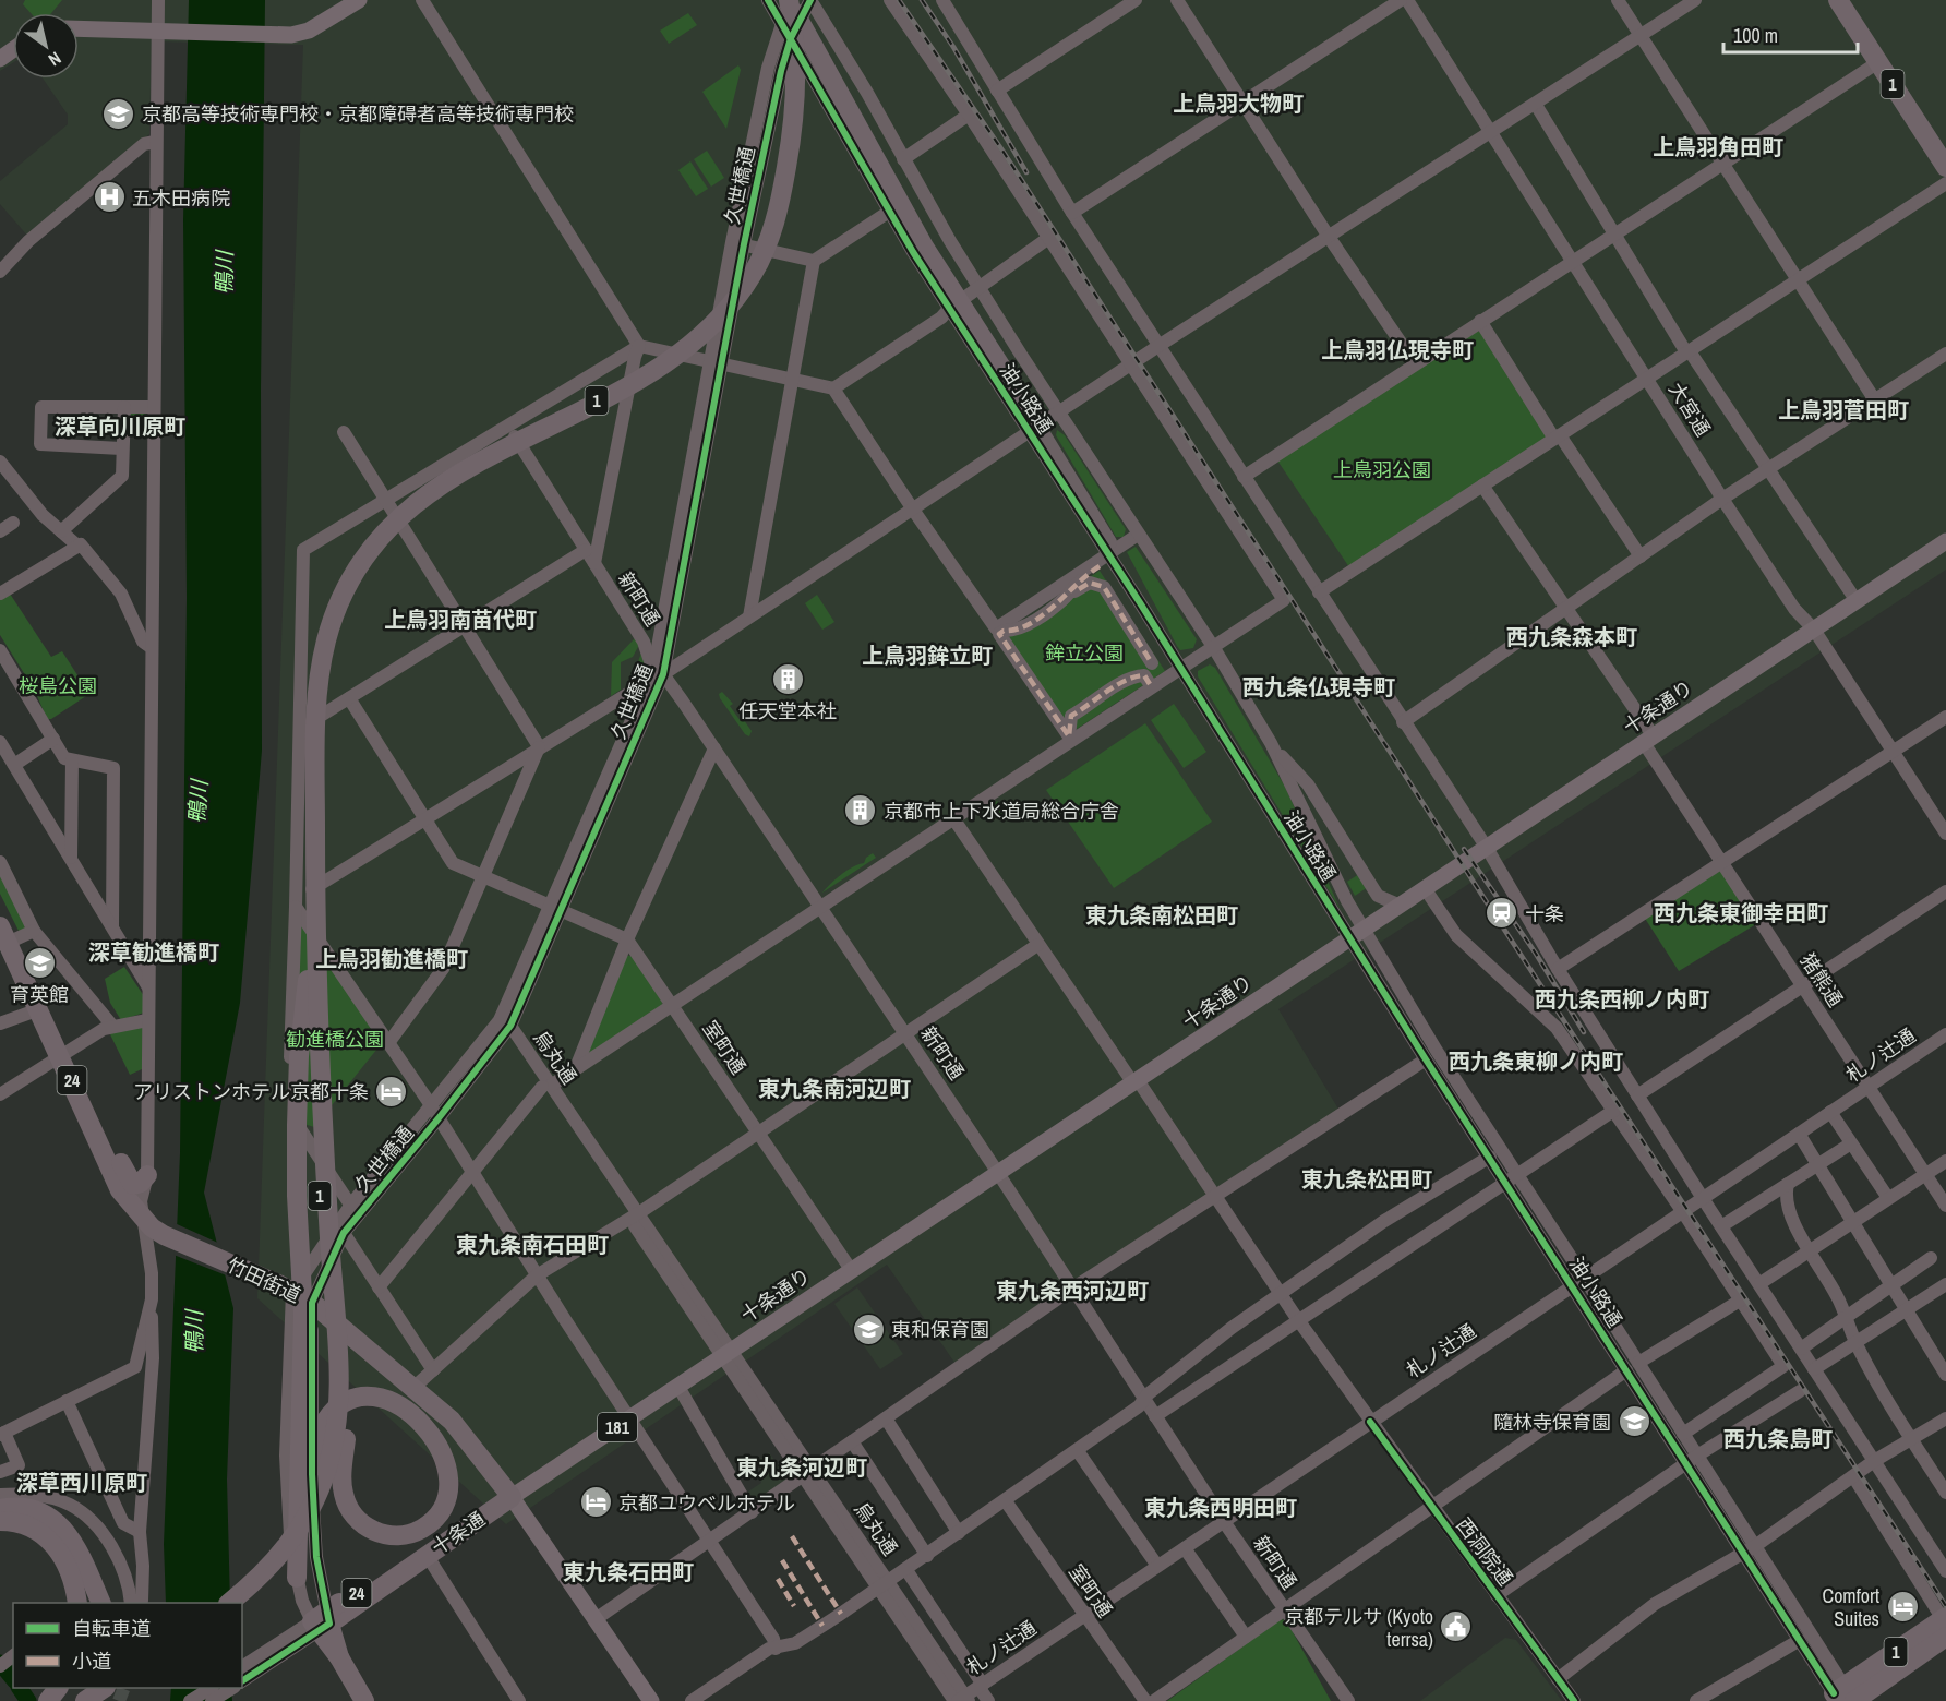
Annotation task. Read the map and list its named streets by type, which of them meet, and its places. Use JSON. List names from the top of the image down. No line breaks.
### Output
{"streets":{"highway":["1","24","竹田街道","十条通"],"main road":["十条通り","181"],"street":["久世橋通","油小路通","大宮通","新町通","猪熊通","室町通","札ノ辻通","烏丸通","西洞院通"]},"crossings":[["1","油小路通"],["久世橋通","油小路通"],["久世橋通","新町通"],["久世橋通","烏丸通"],["久世橋通","竹田街道"],["油小路通","十条通り"],["油小路通","札ノ辻通"],["大宮通","十条通り"],["新町通","十条通り"],["新町通","札ノ辻通"],["十条通り","猪熊通"],["十条通り","室町通"],["十条通り","烏丸通"],["十条通り","竹田街道"],["十条通り","十条通"],["十条通り","西洞院通"],["猪熊通","札ノ辻通"],["室町通","札ノ辻通"],["札ノ辻通","烏丸通"],["札ノ辻通","西洞院通"],["24","十条通"],["竹田街道","十条通"]],"districts":["上鳥羽大物町","上鳥羽角田町","上鳥羽仏現寺町","上鳥羽菅田町","深草向川原町","上鳥羽南苗代町","西九条森本町","上鳥羽鉾立町","西九条仏現寺町","西九条東御幸田町","東九条南松田町","深草勧進橋町","上鳥羽勧進橋町","西九条西柳ノ内町","西九条東柳ノ内町","東九条南河辺町","東九条松田町","東九条南石田町","東九条西河辺町","西九条島町","東九条河辺町","深草西川原町","東九条西明田町","東九条石田町"],"water":["鴨川"],"parks":["上鳥羽公園","鉾立公園","桜島公園","勧進橋公園"],"places":{"school or university":["京都高等技術専門校・京都障碍者高等技術専門校","育英館","東和保育園","隨林寺保育園"],"hospital":["五木田病院"],"building":["任天堂本社","京都市上下水道局総合庁舎"],"station":["十条"],"hotel":["アリストンホテル京都十条","京都ユウベルホテル","Comfort Suites"],"public building":["京都テルサ (Kyoto terrsa)"]},"legend":["自転車道","小道"],"scale_bar":"100 m","north":"bottom right"}
